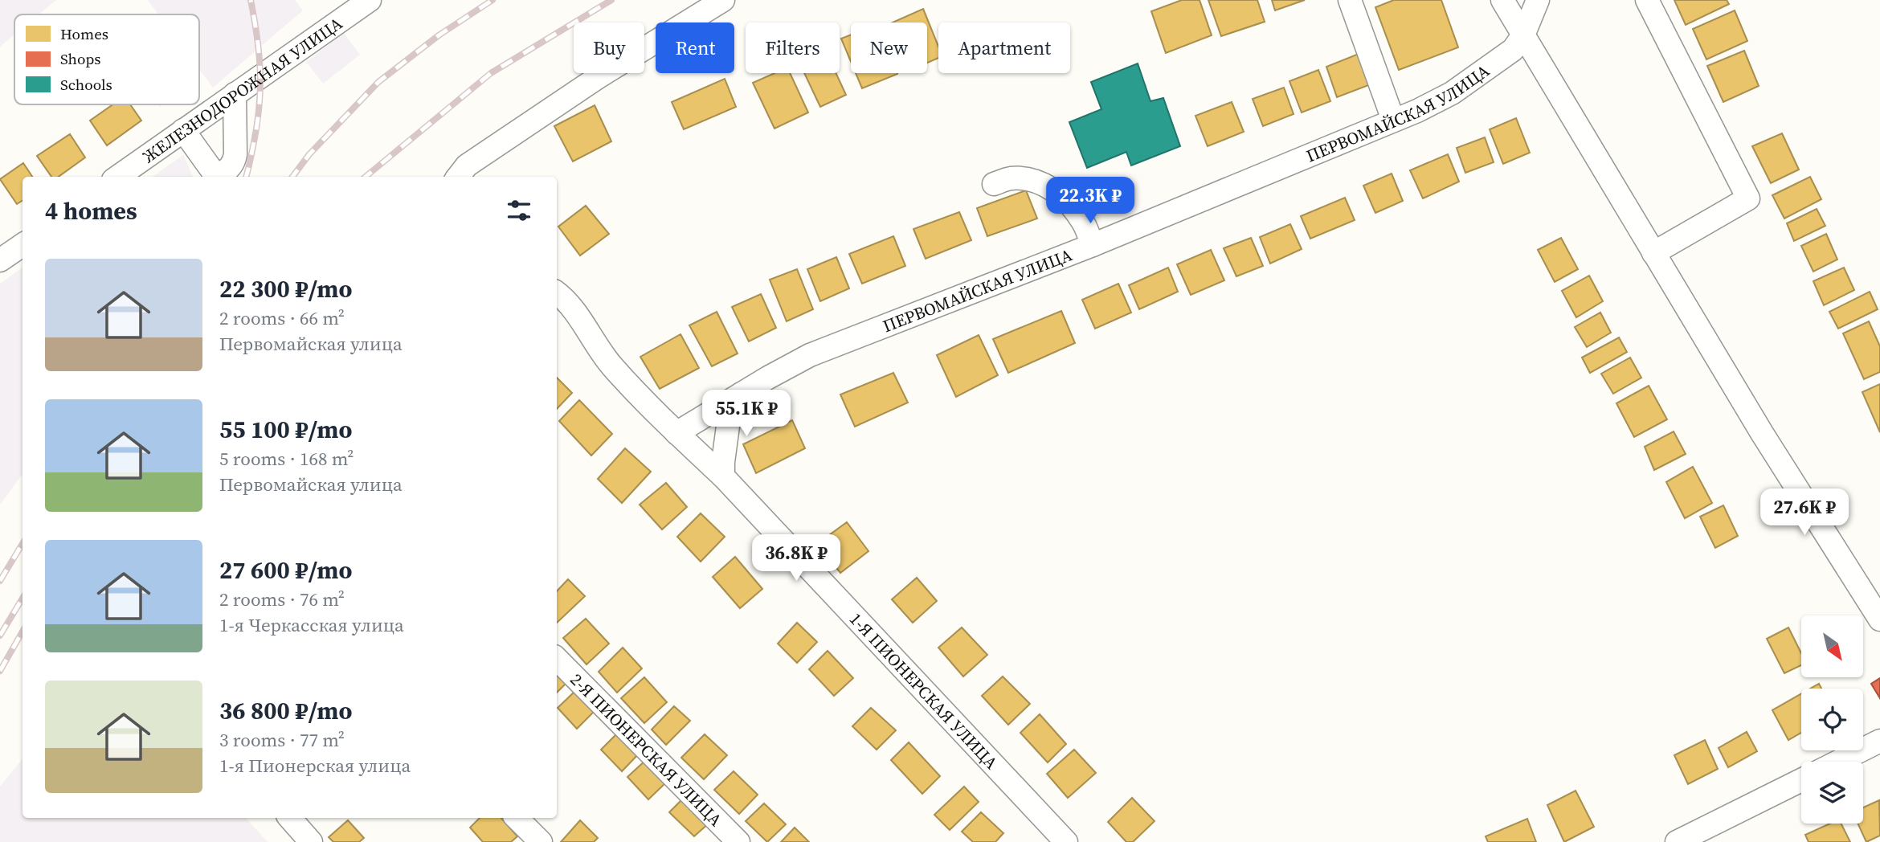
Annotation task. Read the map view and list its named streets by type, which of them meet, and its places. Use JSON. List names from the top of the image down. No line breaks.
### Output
{"streets":{"street":["ЖЕЛЕЗНОДОРОЖНАЯ УЛИЦА","ПЕРВОМАЙСКАЯ УЛИЦА","1-Я ПИОНЕРСКАЯ УЛИЦА","2-Я ПИОНЕРСКАЯ УЛИЦА"]},"crossings":[["ПЕРВОМАЙСКАЯ УЛИЦА","1-Я ПИОНЕРСКАЯ УЛИЦА"]],"legend":["Homes","Shops","Schools"],"north":"bottom right","page":{"chip":["Buy","Rent","Filters","New","Apartment"],"price":["22.3K ₽","55.1K ₽","27.6K ₽","36.8K ₽"],"heading":"4 homes","list":[{"name":"22 300 ₽/mo","note":"2 rooms · 66 m² · Первомайская улица"},{"name":"55 100 ₽/mo","note":"5 rooms · 168 m² · Первомайская улица"},{"name":"27 600 ₽/mo","note":"2 rooms · 76 m² · 1-я Черкасская улица"},{"name":"36 800 ₽/mo","note":"3 rooms · 77 m² · 1-я Пионерская улица"}]}}
